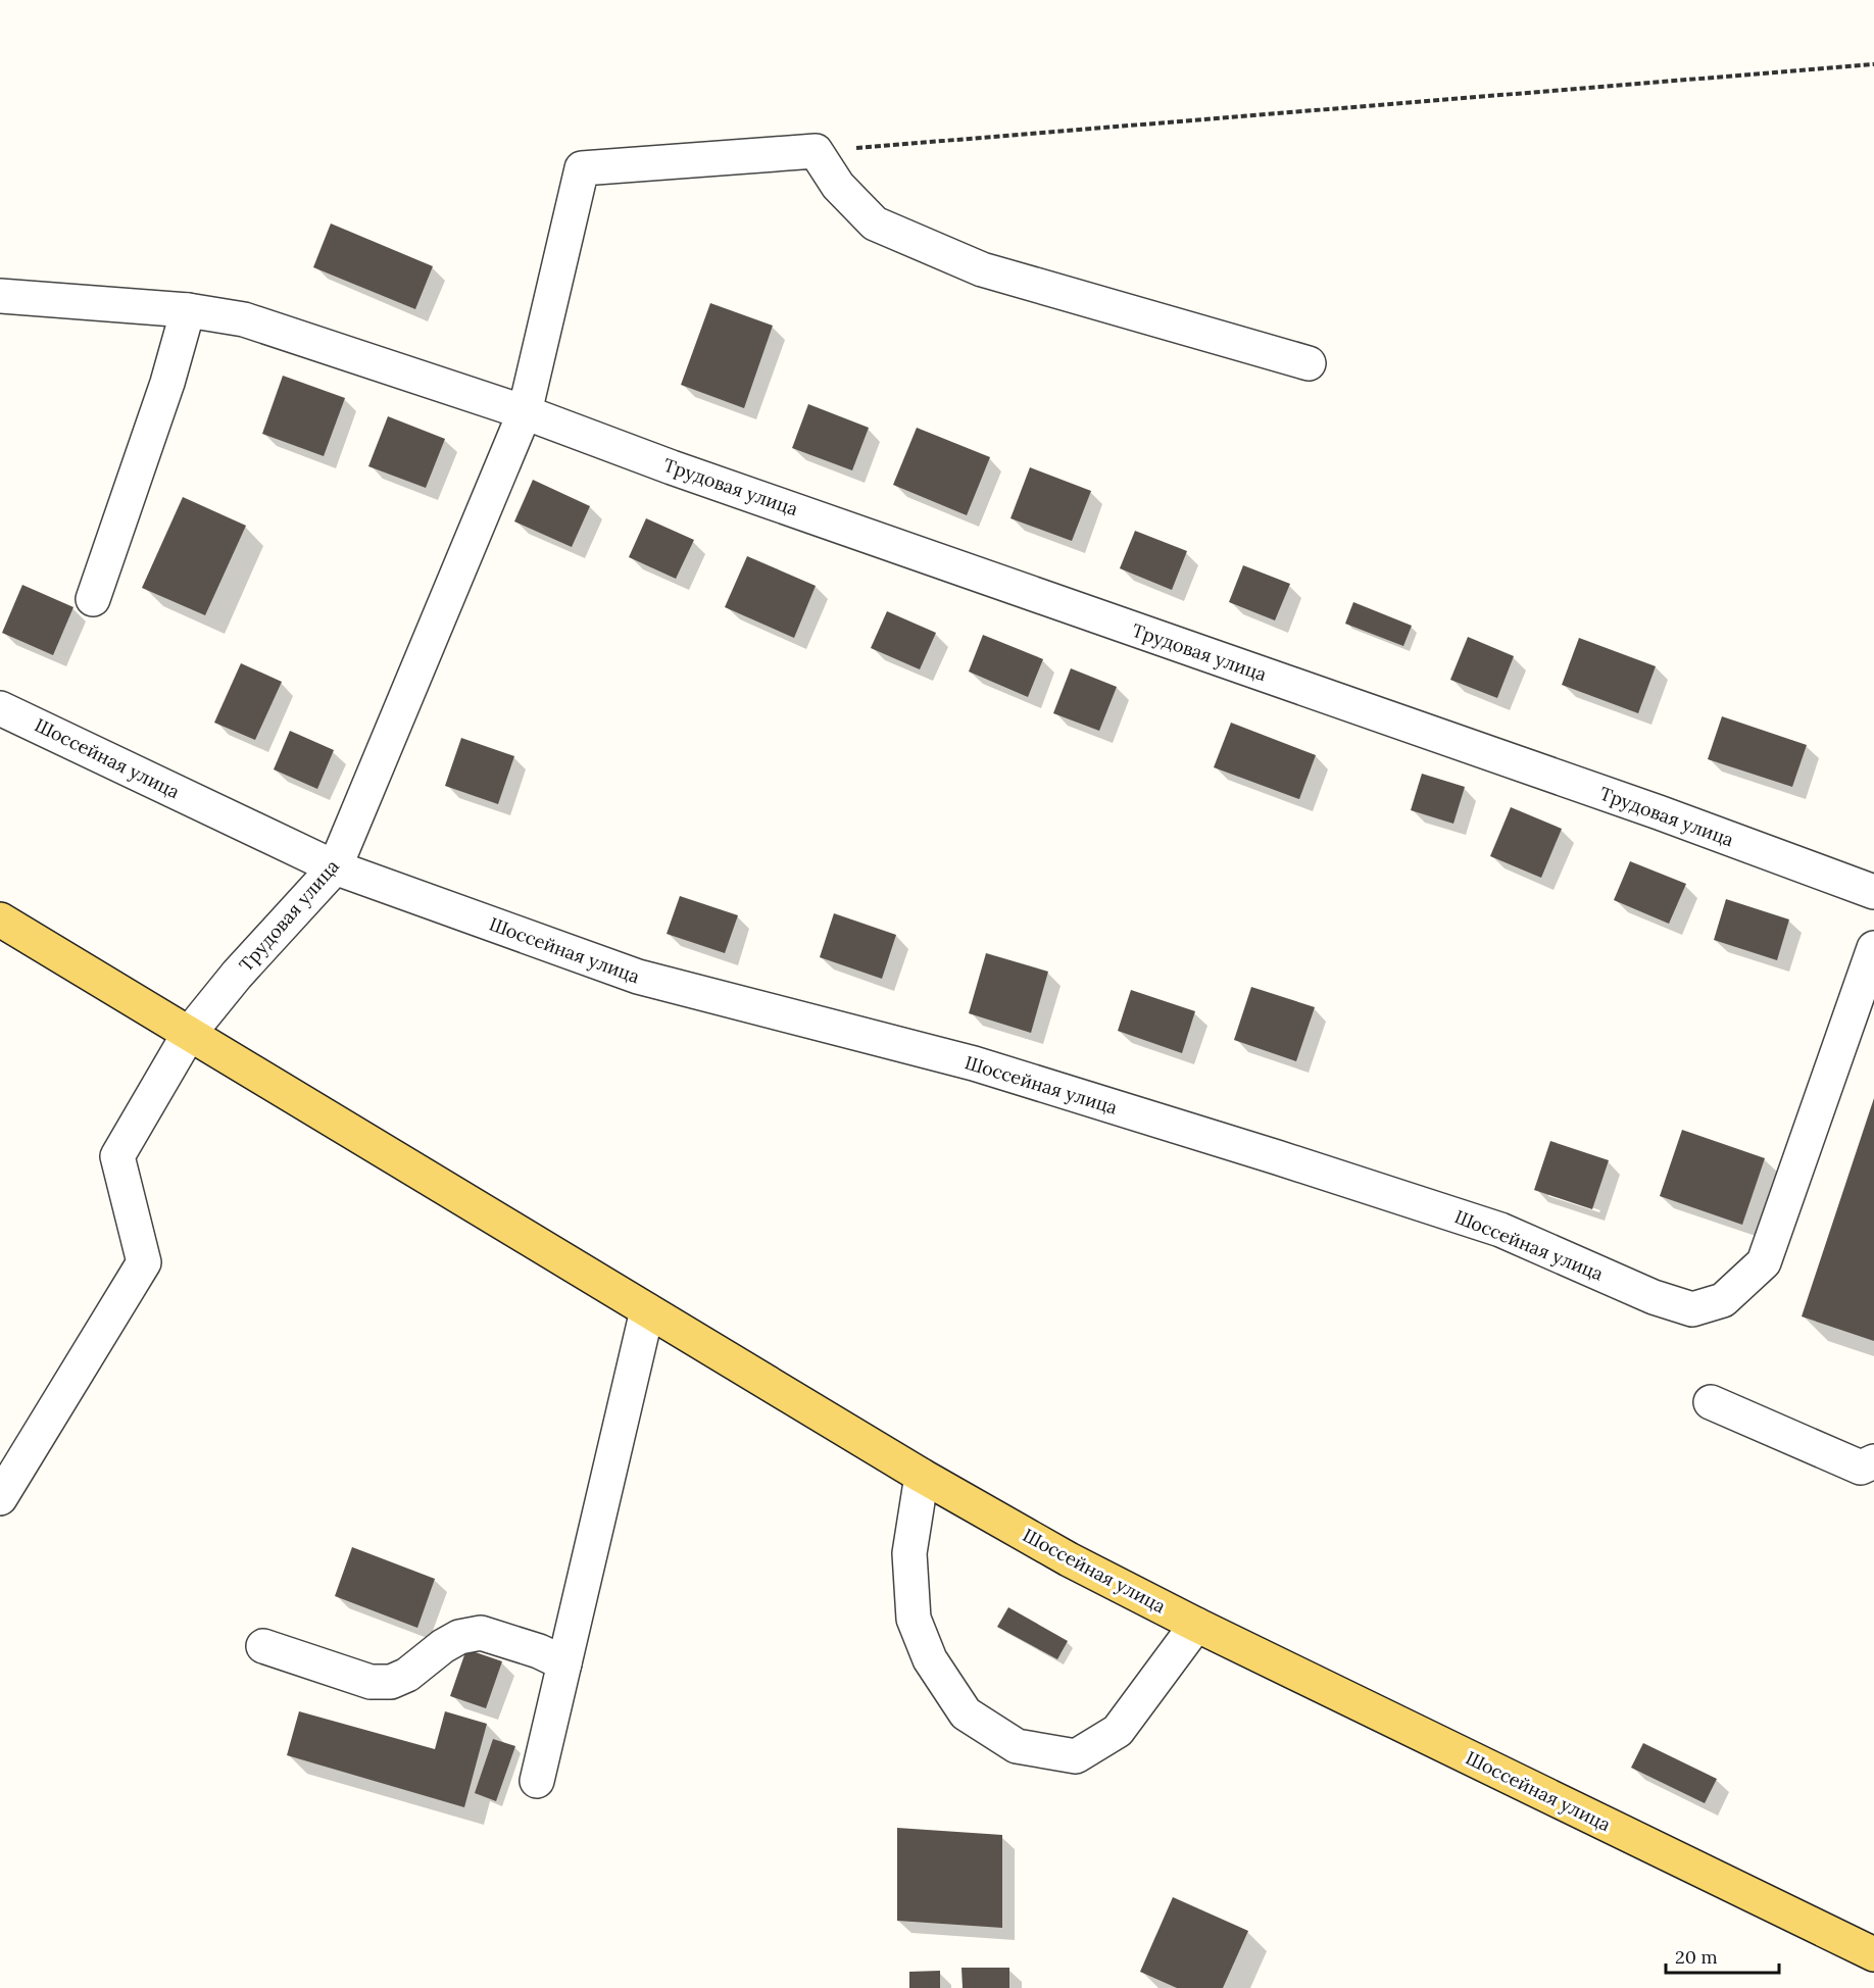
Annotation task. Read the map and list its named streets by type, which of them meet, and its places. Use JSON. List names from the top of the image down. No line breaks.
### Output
{"streets":{"main road":["Шоссейная улица"],"street":["Трудовая улица"]},"crossings":[["Трудовая улица","Шоссейная улица"]],"scale_bar":"20 m"}
